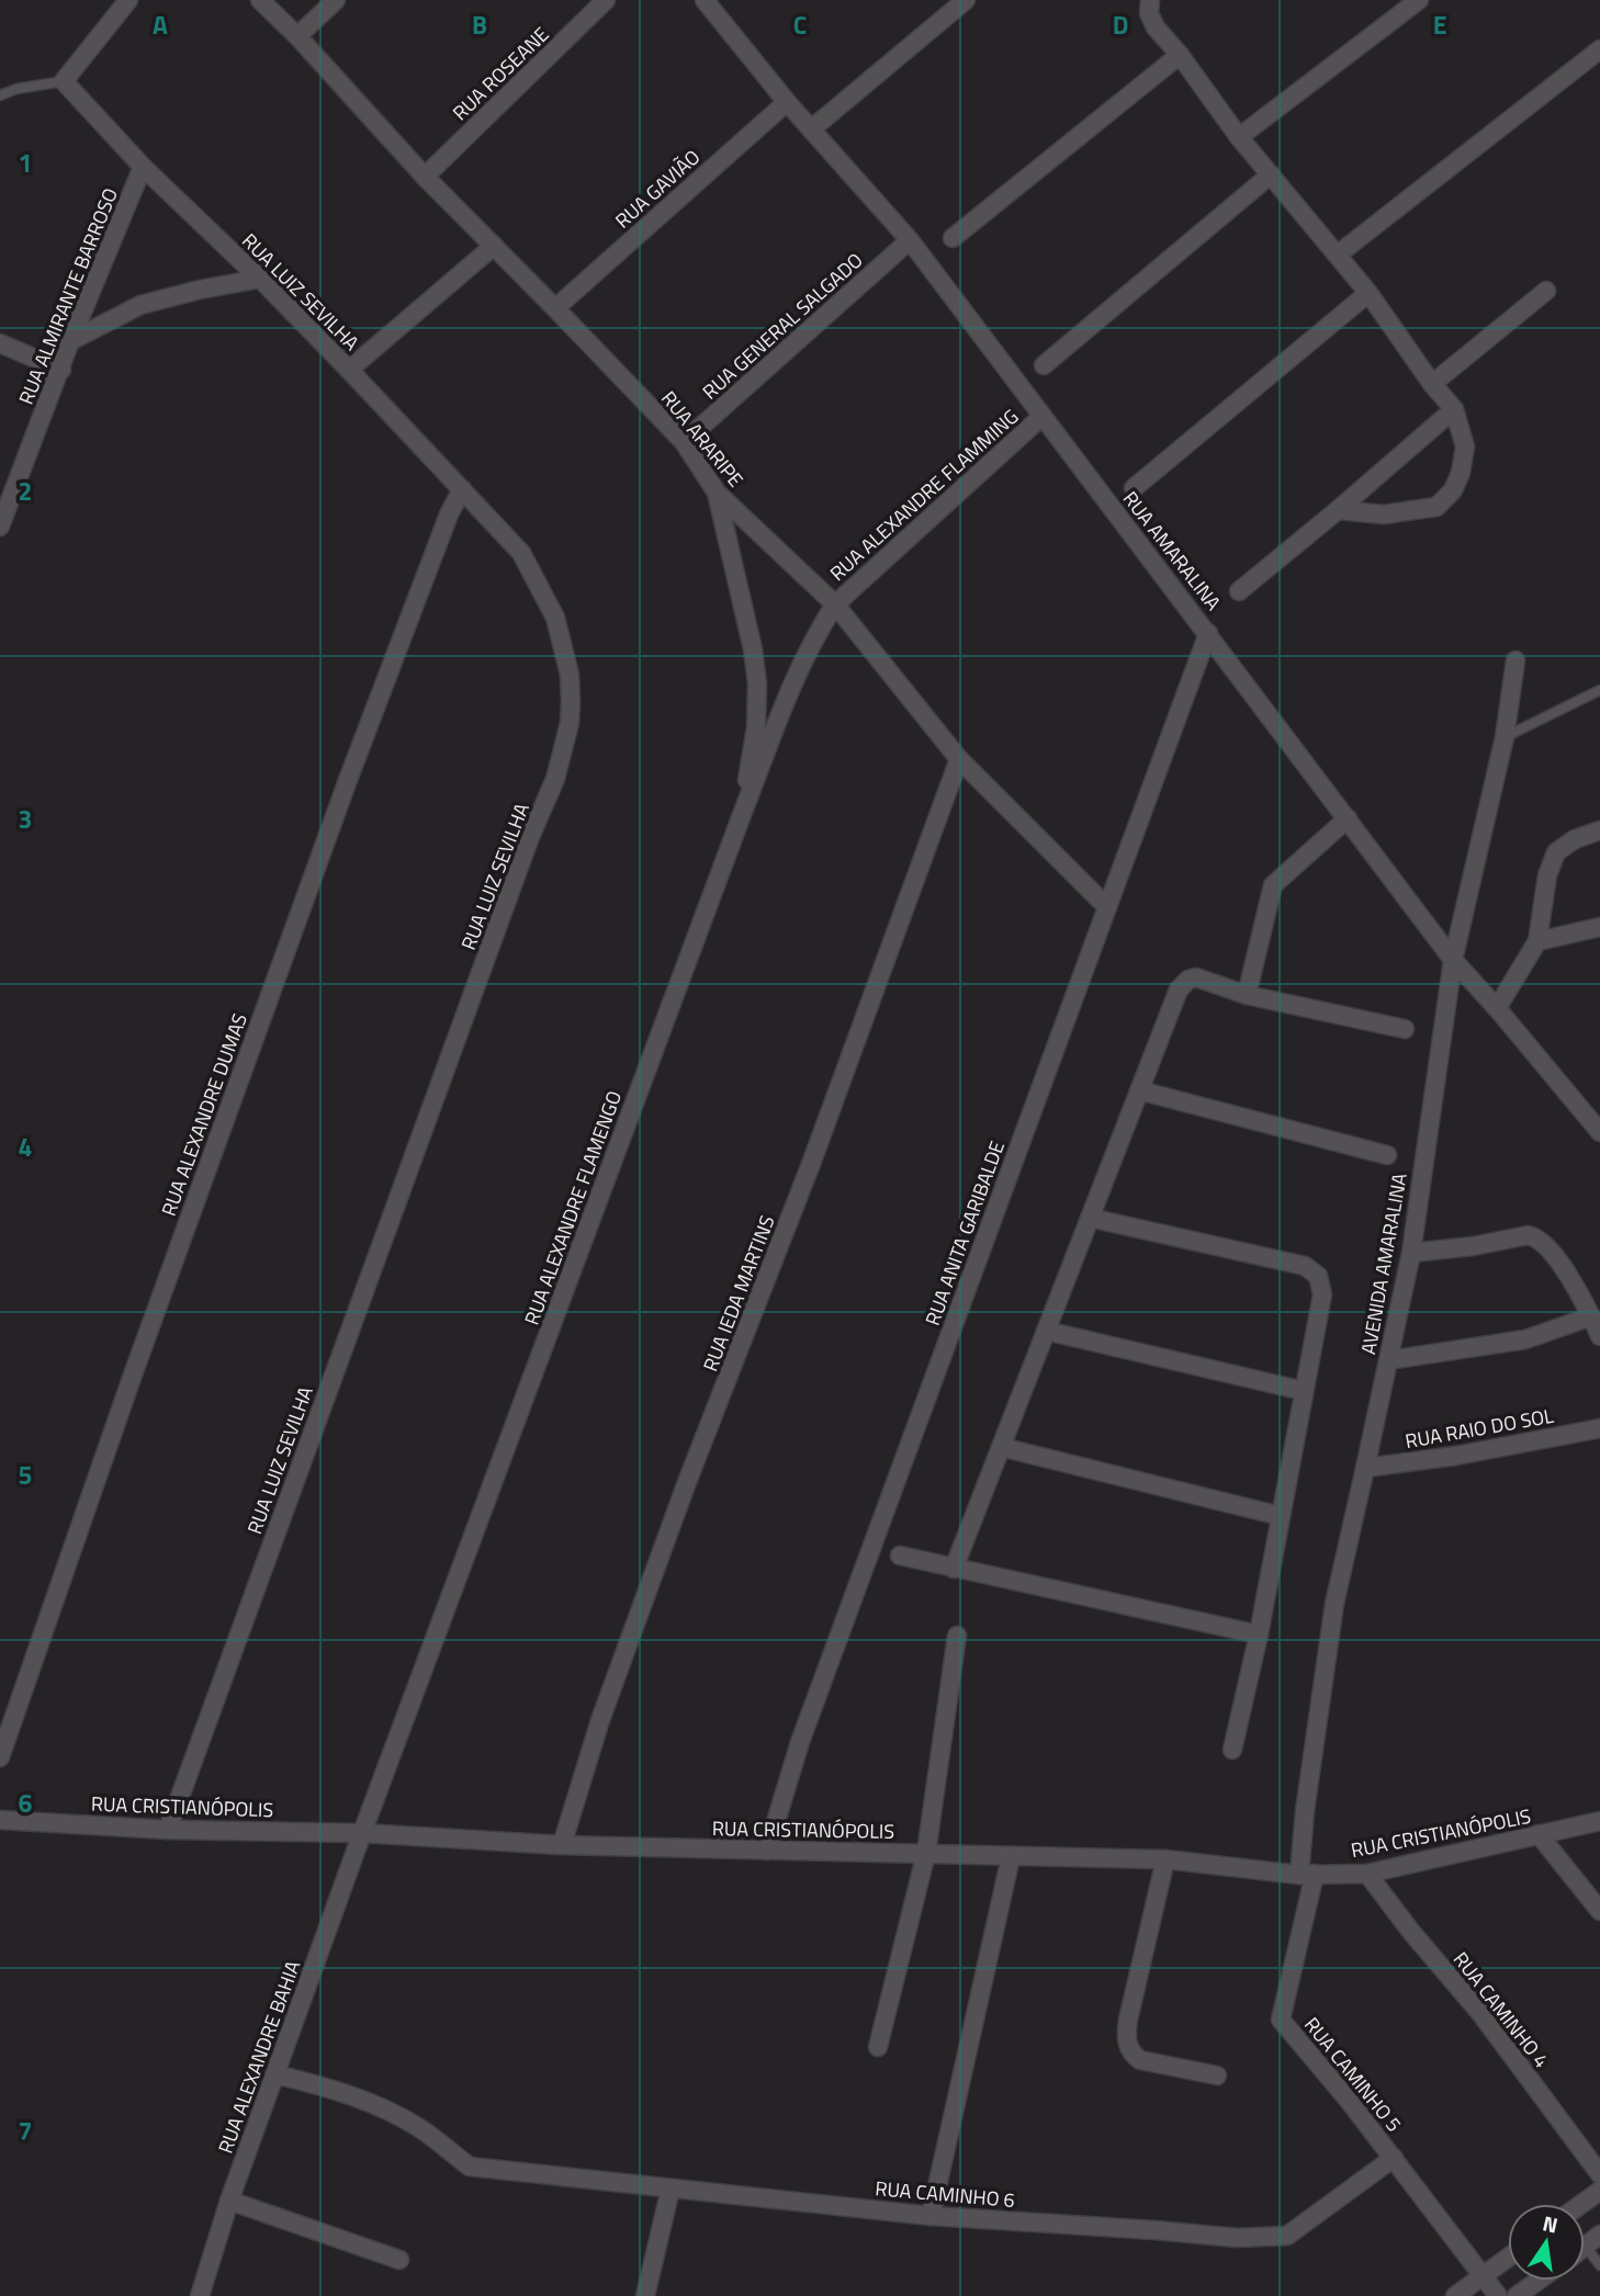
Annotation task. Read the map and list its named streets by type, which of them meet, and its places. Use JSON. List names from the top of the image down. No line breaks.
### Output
{"streets":{"street":["RUA ROSEANE","RUA GAVIÃO","RUA LUIZ SEVILHA","RUA ALMIRANTE BARROSO","RUA GENERAL SALGADO","RUA ARARIPE","RUA ALEXANDRE FLAMMING","RUA AMARALINA","RUA ALEXANDRE DUMAS","RUA ALEXANDRE FLAMENGO","RUA ANITA GARIBALDE","AVENIDA AMARALINA","RUA IEDA MARTINS","RUA RAIO DO SOL","RUA CRISTIANÓPOLIS","RUA CAMINHO 4","RUA ALEXANDRE BAHIA","RUA CAMINHO 5","RUA CAMINHO 6"]},"crossings":[["RUA ROSEANE","RUA ARARIPE"],["RUA GAVIÃO","RUA ARARIPE"],["RUA GAVIÃO","RUA AMARALINA"],["RUA LUIZ SEVILHA","RUA ALMIRANTE BARROSO"],["RUA LUIZ SEVILHA","RUA ALEXANDRE DUMAS"],["RUA LUIZ SEVILHA","RUA CRISTIANÓPOLIS"],["RUA GENERAL SALGADO","RUA ARARIPE"],["RUA GENERAL SALGADO","RUA AMARALINA"],["RUA ARARIPE","RUA ALEXANDRE FLAMMING"],["RUA ARARIPE","RUA ALEXANDRE FLAMENGO"],["RUA ARARIPE","RUA ANITA GARIBALDE"],["RUA ARARIPE","RUA IEDA MARTINS"],["RUA ALEXANDRE FLAMMING","RUA AMARALINA"],["RUA ALEXANDRE FLAMMING","RUA ALEXANDRE FLAMENGO"],["RUA AMARALINA","RUA ANITA GARIBALDE"],["RUA AMARALINA","AVENIDA AMARALINA"],["RUA ALEXANDRE FLAMENGO","RUA CRISTIANÓPOLIS"],["RUA ALEXANDRE FLAMENGO","RUA ALEXANDRE BAHIA"],["RUA ANITA GARIBALDE","RUA CRISTIANÓPOLIS"],["AVENIDA AMARALINA","RUA RAIO DO SOL"],["AVENIDA AMARALINA","RUA CRISTIANÓPOLIS"],["AVENIDA AMARALINA","RUA CAMINHO 5"],["RUA IEDA MARTINS","RUA CRISTIANÓPOLIS"],["RUA CRISTIANÓPOLIS","RUA CAMINHO 4"],["RUA CRISTIANÓPOLIS","RUA ALEXANDRE BAHIA"],["RUA CRISTIANÓPOLIS","RUA CAMINHO 5"],["RUA ALEXANDRE BAHIA","RUA CAMINHO 6"],["RUA CAMINHO 5","RUA CAMINHO 6"]],"north":"top","grid":{"columns":["A","B","C","D","E"],"rows":["1","2","3","4","5","6","7"]}}
